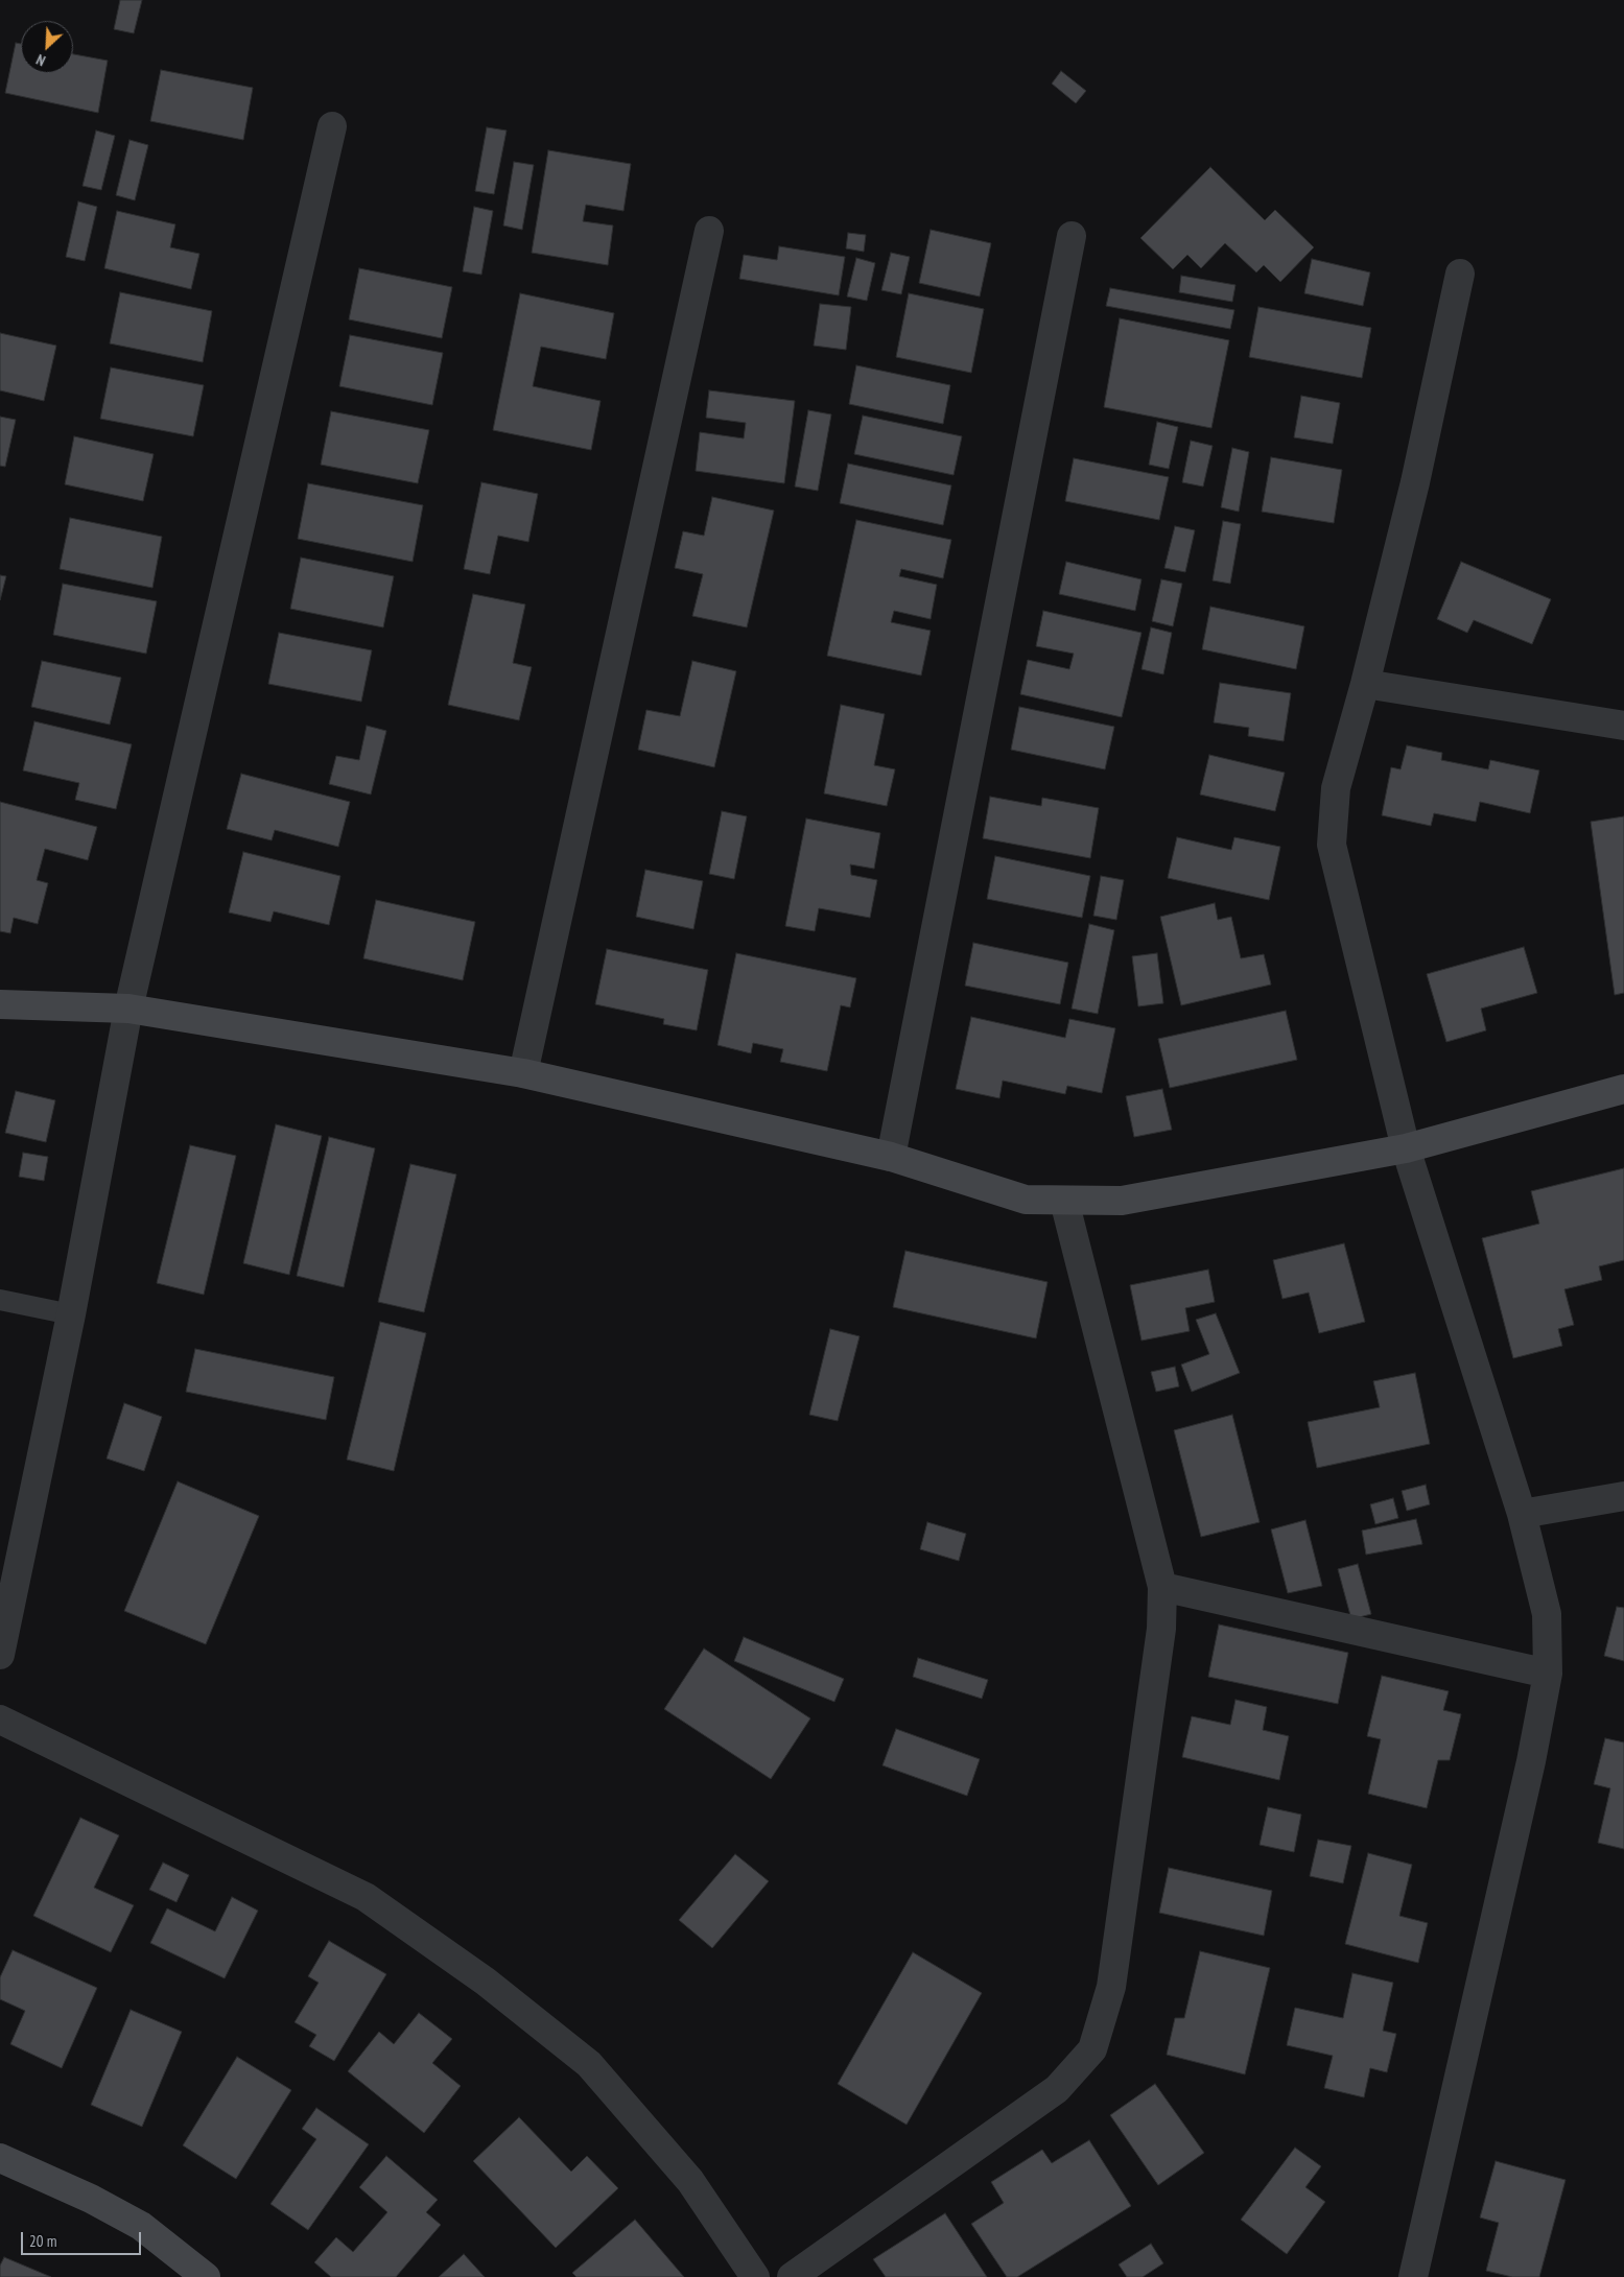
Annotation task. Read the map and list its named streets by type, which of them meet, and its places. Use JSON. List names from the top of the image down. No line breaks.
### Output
{"scale_bar":"20 m","north":"bottom left"}
